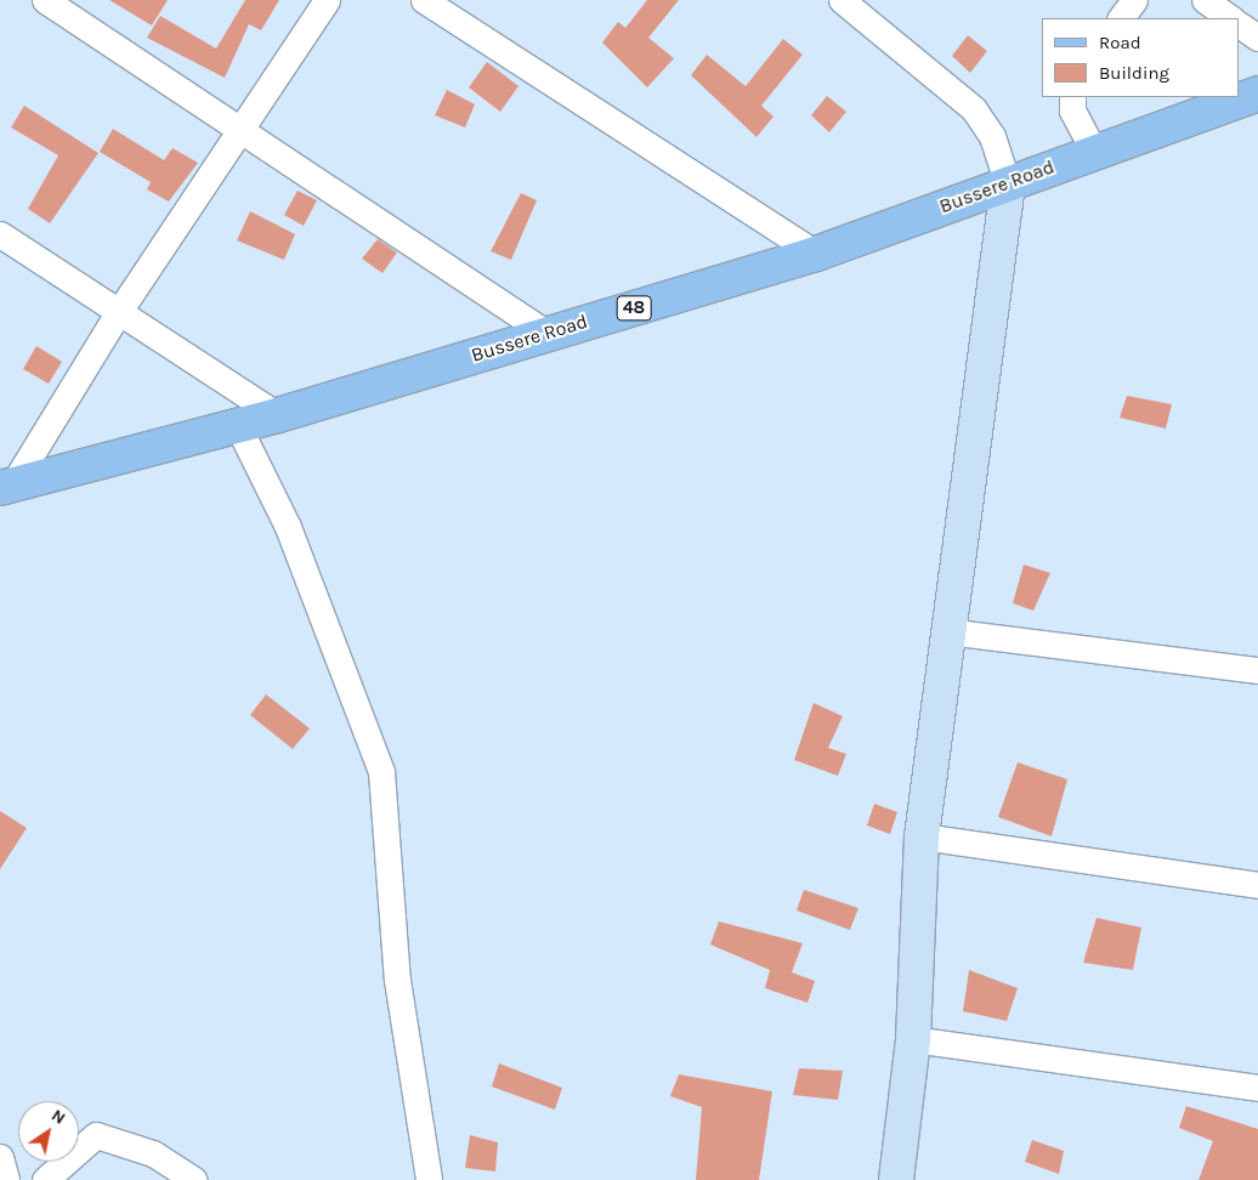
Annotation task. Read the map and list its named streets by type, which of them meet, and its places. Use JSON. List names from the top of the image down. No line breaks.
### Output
{"streets":{"main road":["Bussere Road","48"]},"legend":["Road","Building"],"north":"top right"}
